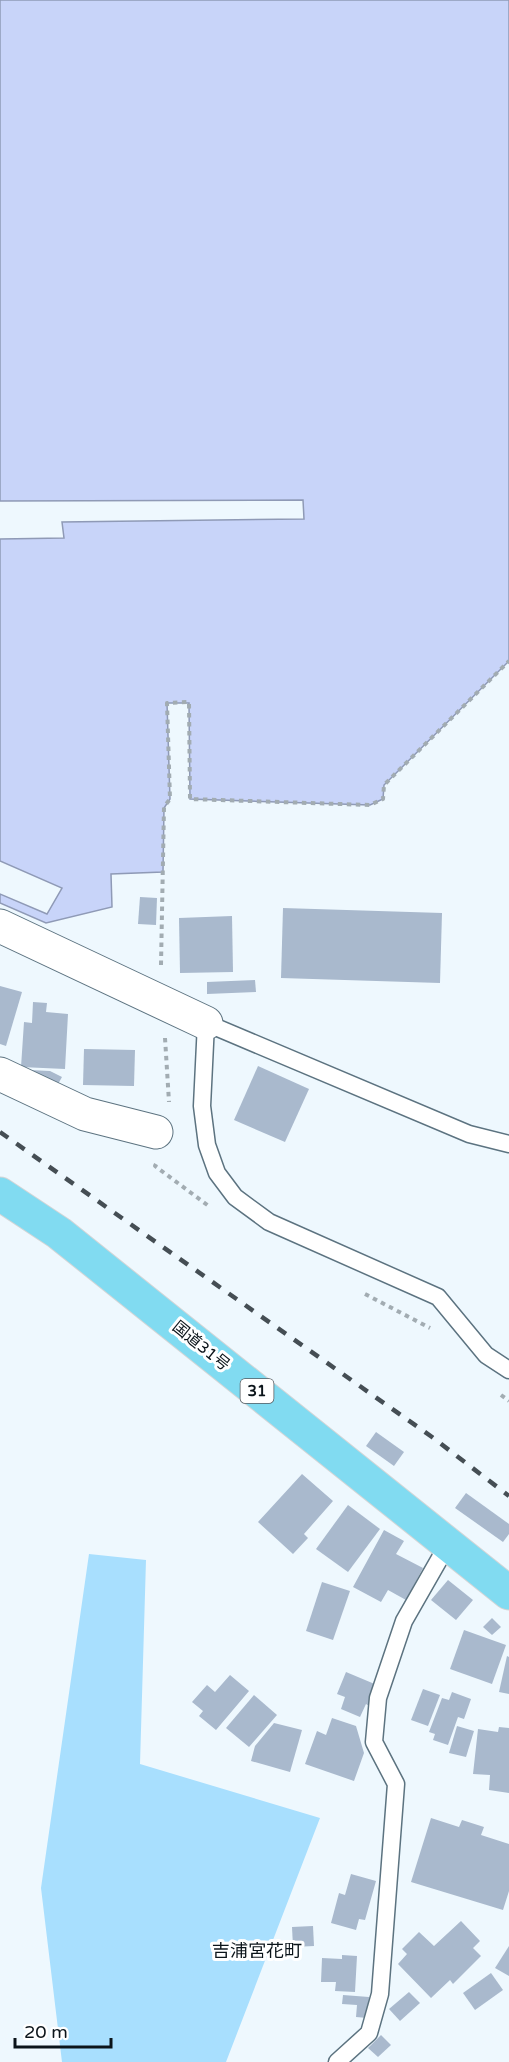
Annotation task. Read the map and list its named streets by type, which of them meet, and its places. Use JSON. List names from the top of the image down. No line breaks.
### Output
{"streets":{"highway":["国道31号","31"]},"districts":["吉浦宮花町"],"scale_bar":"20 m"}
